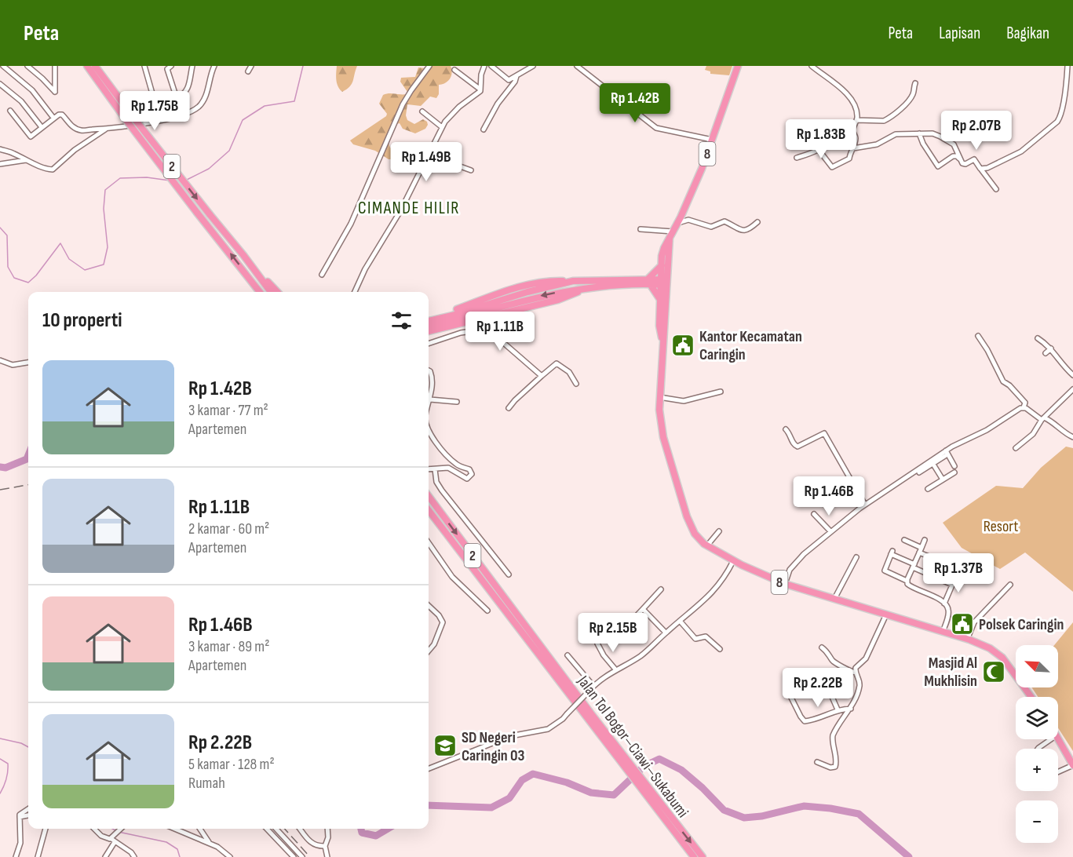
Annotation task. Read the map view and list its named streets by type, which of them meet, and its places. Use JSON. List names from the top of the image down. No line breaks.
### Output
{"streets":{"highway":["8","2","Jalan Tol Bogor–Ciawi–Sukabumi"]},"districts":["CIMANDE HILIR"],"parks":["Resort"],"places":{"public building":["Kantor Kecamatan Caringin","Polsek Caringin"],"mosque":["Masjid Al Mukhlisin"],"school or university":["SD Negeri Caringin 03"]},"north":"top left","page":{"header":"Peta","nav":["Peta","Lapisan","Bagikan"],"price":["Rp 1.42B","Rp 1.75B","Rp 2.07B","Rp 1.83B","Rp 1.49B","Rp 1.11B","Rp 1.46B","Rp 1.37B","Rp 2.15B","Rp 2.22B"],"heading":"10 properti","list":[{"name":"Rp 1.42B","note":"3 kamar · 77 m² · Apartemen"},{"name":"Rp 1.11B","note":"2 kamar · 60 m² · Apartemen"},{"name":"Rp 1.46B","note":"3 kamar · 89 m² · Apartemen"},{"name":"Rp 2.22B","note":"5 kamar · 128 m² · Rumah"}],"map_buttons":["+","−"]}}
